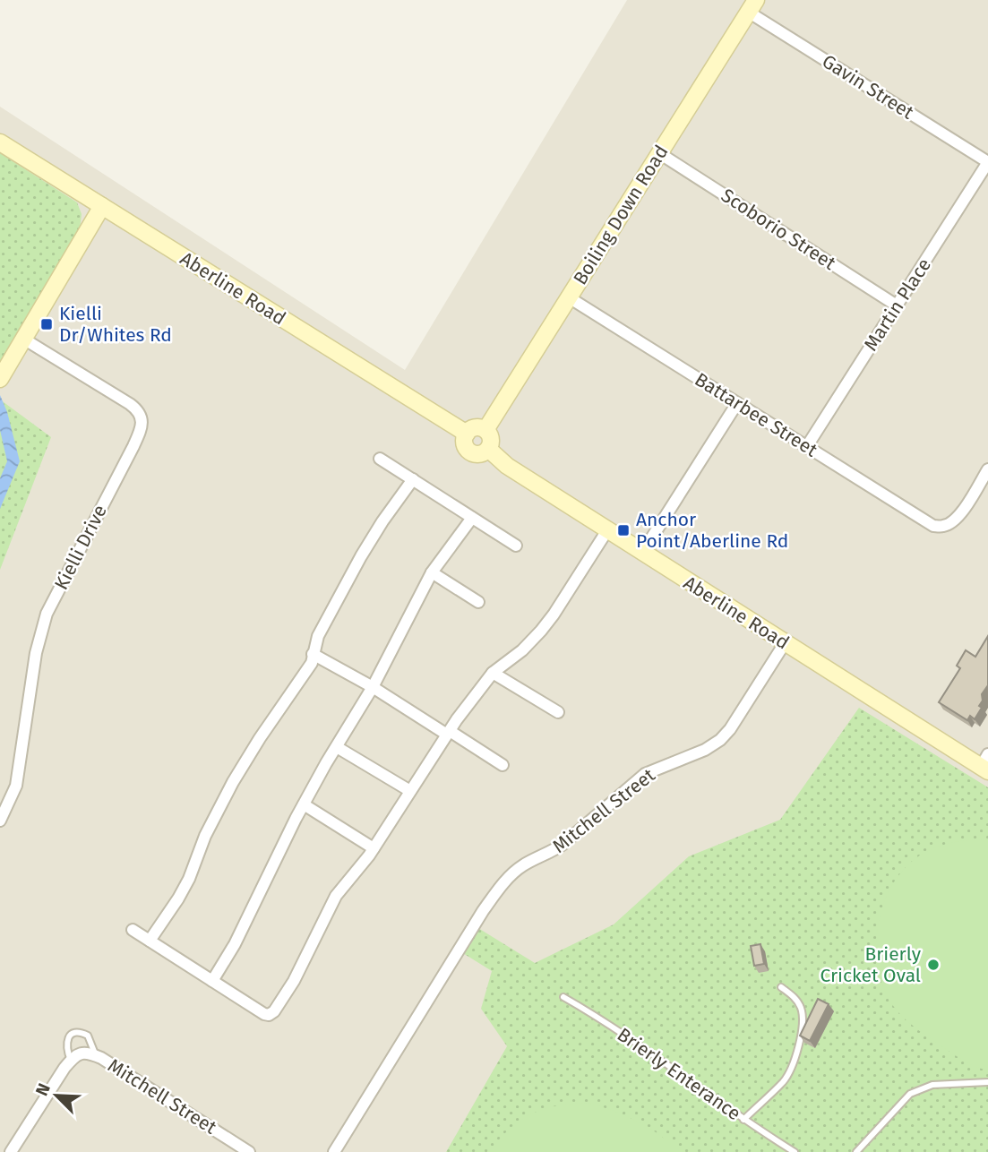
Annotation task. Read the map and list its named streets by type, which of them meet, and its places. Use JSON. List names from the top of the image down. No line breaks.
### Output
{"streets":{"street":["Gavin Street","Boiling Down Road","Scoborio Street","Aberline Road","Martin Place","Battarbee Street","Kielli Drive","Mitchell Street"],"lane":["Brierly Enterance"]},"crossings":[["Gavin Street","Boiling Down Road"],["Gavin Street","Martin Place"],["Boiling Down Road","Scoborio Street"],["Boiling Down Road","Aberline Road"],["Boiling Down Road","Battarbee Street"],["Scoborio Street","Martin Place"],["Aberline Road","Mitchell Street"],["Martin Place","Battarbee Street"]],"places":{"transit":["Kielli Dr/Whites Rd","Anchor Point/Aberline Rd"],"other":["Brierly Cricket Oval"]},"north":"top left"}
